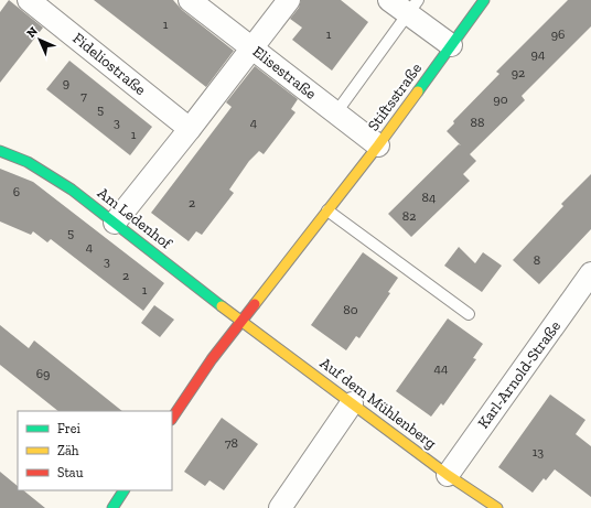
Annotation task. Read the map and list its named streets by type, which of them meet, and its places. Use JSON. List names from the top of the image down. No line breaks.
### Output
{"streets":{"street":["Fideliostraße","Elisestraße","Stiftsstraße","Am Ledenhof","Karl-Arnold-Straße","Auf dem Mühlenberg"]},"crossings":[["Elisestraße","Stiftsstraße"],["Stiftsstraße","Am Ledenhof"],["Stiftsstraße","Auf dem Mühlenberg"],["Am Ledenhof","Auf dem Mühlenberg"],["Karl-Arnold-Straße","Auf dem Mühlenberg"]],"house_numbers":["1","1","96","94","92","9","7","90","5","3","4","88","1","6","84","2","82","5","4","8","3","2","1","80","44","69","78","13"],"legend":["Frei","Zäh","Stau"],"north":"top left"}
